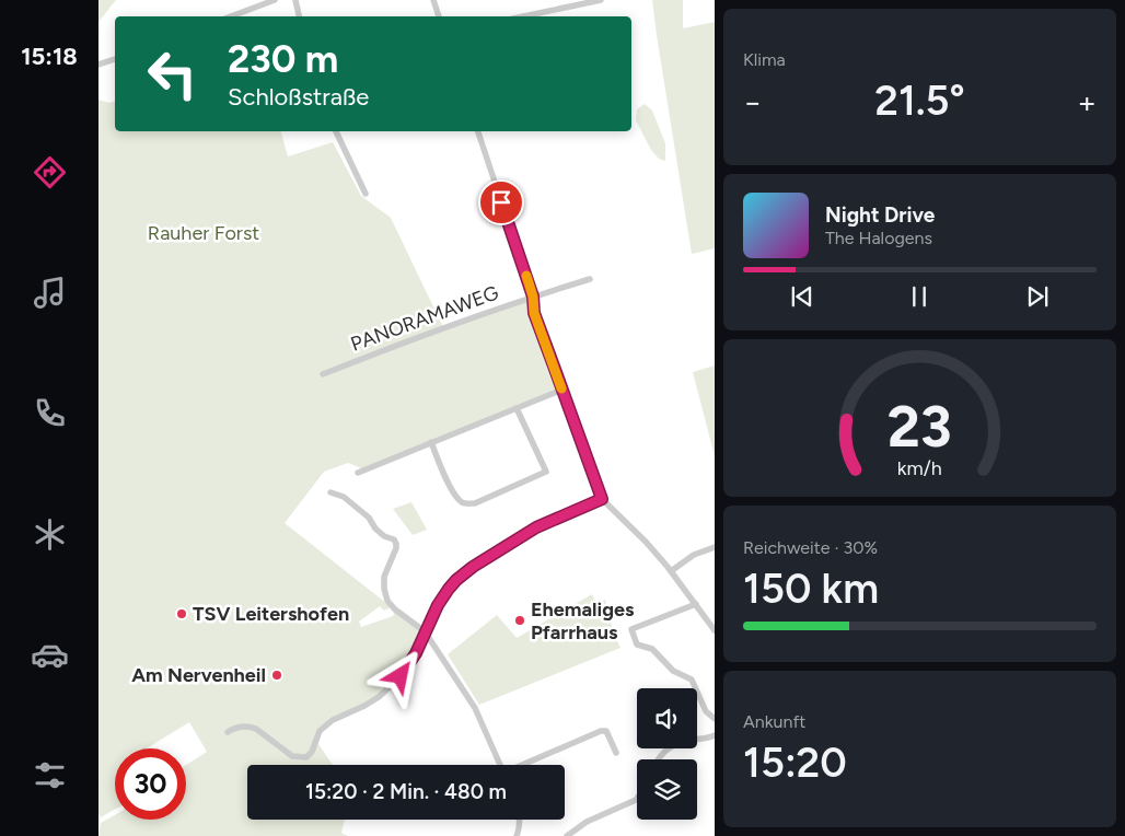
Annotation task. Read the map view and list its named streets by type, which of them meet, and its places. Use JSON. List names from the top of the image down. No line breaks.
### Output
{"streets":{"street":["PANORAMAWEG"]},"parks":["Rauher Forst"],"places":["TSV Leitershofen","Ehemaliges Pfarrhaus","Am Nervenheil"],"page":{"tabs":"15:18","tile":["Klima",["Reichweite · 30%","150 km"],["Ankunft","15:20"]],"turn":["230 m","Schloßstraße"],"heat":["−","21.5°","+"],"song":["Night Drive","The Halogens"],"limit":"30","trip":"15:20 · 2 Min. · 480 m","gauge":["23","km/h"]}}
